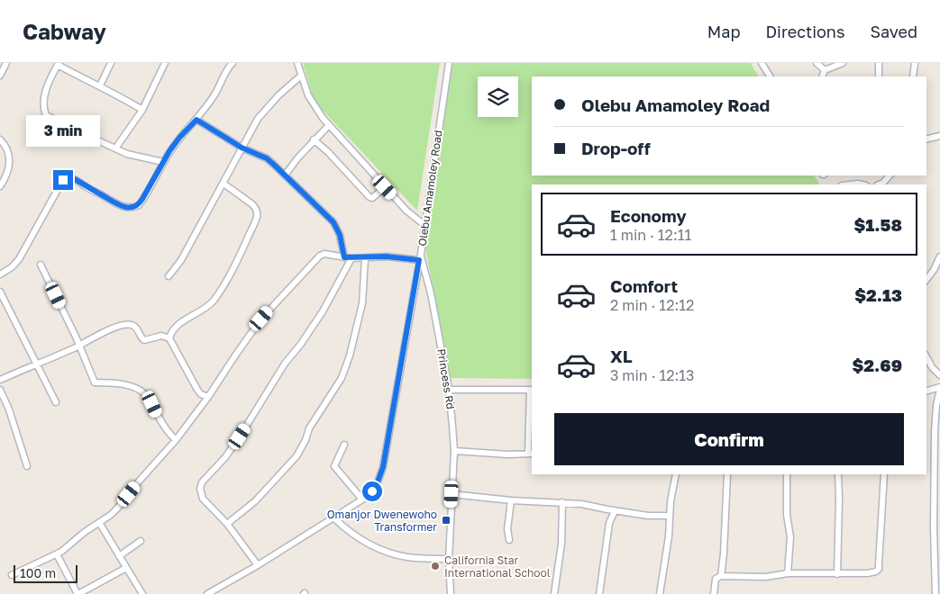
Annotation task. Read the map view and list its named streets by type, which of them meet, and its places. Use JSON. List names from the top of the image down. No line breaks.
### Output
{"streets":{"street":["Olebu Amamoley Road","Princess Rd"]},"crossings":[["Olebu Amamoley Road","Princess Rd"]],"places":{"transit":["Omanjor Dwenewoho Transformer"],"other":["California Star International School"]},"scale_bar":"100 m","page":{"header":"Cabway","nav":["Map","Directions","Saved"],"banner":["Olebu Amamoley Road","Drop-off"],"bubble":"3 min","list":[{"name":"Economy","note":"1 min · 12:11","value":"$1.58"},{"name":"Comfort","note":"2 min · 12:12","value":"$2.13"},{"name":"XL","note":"3 min · 12:13","value":"$2.69"}],"buttons":"Confirm","scale":"100 m"}}
